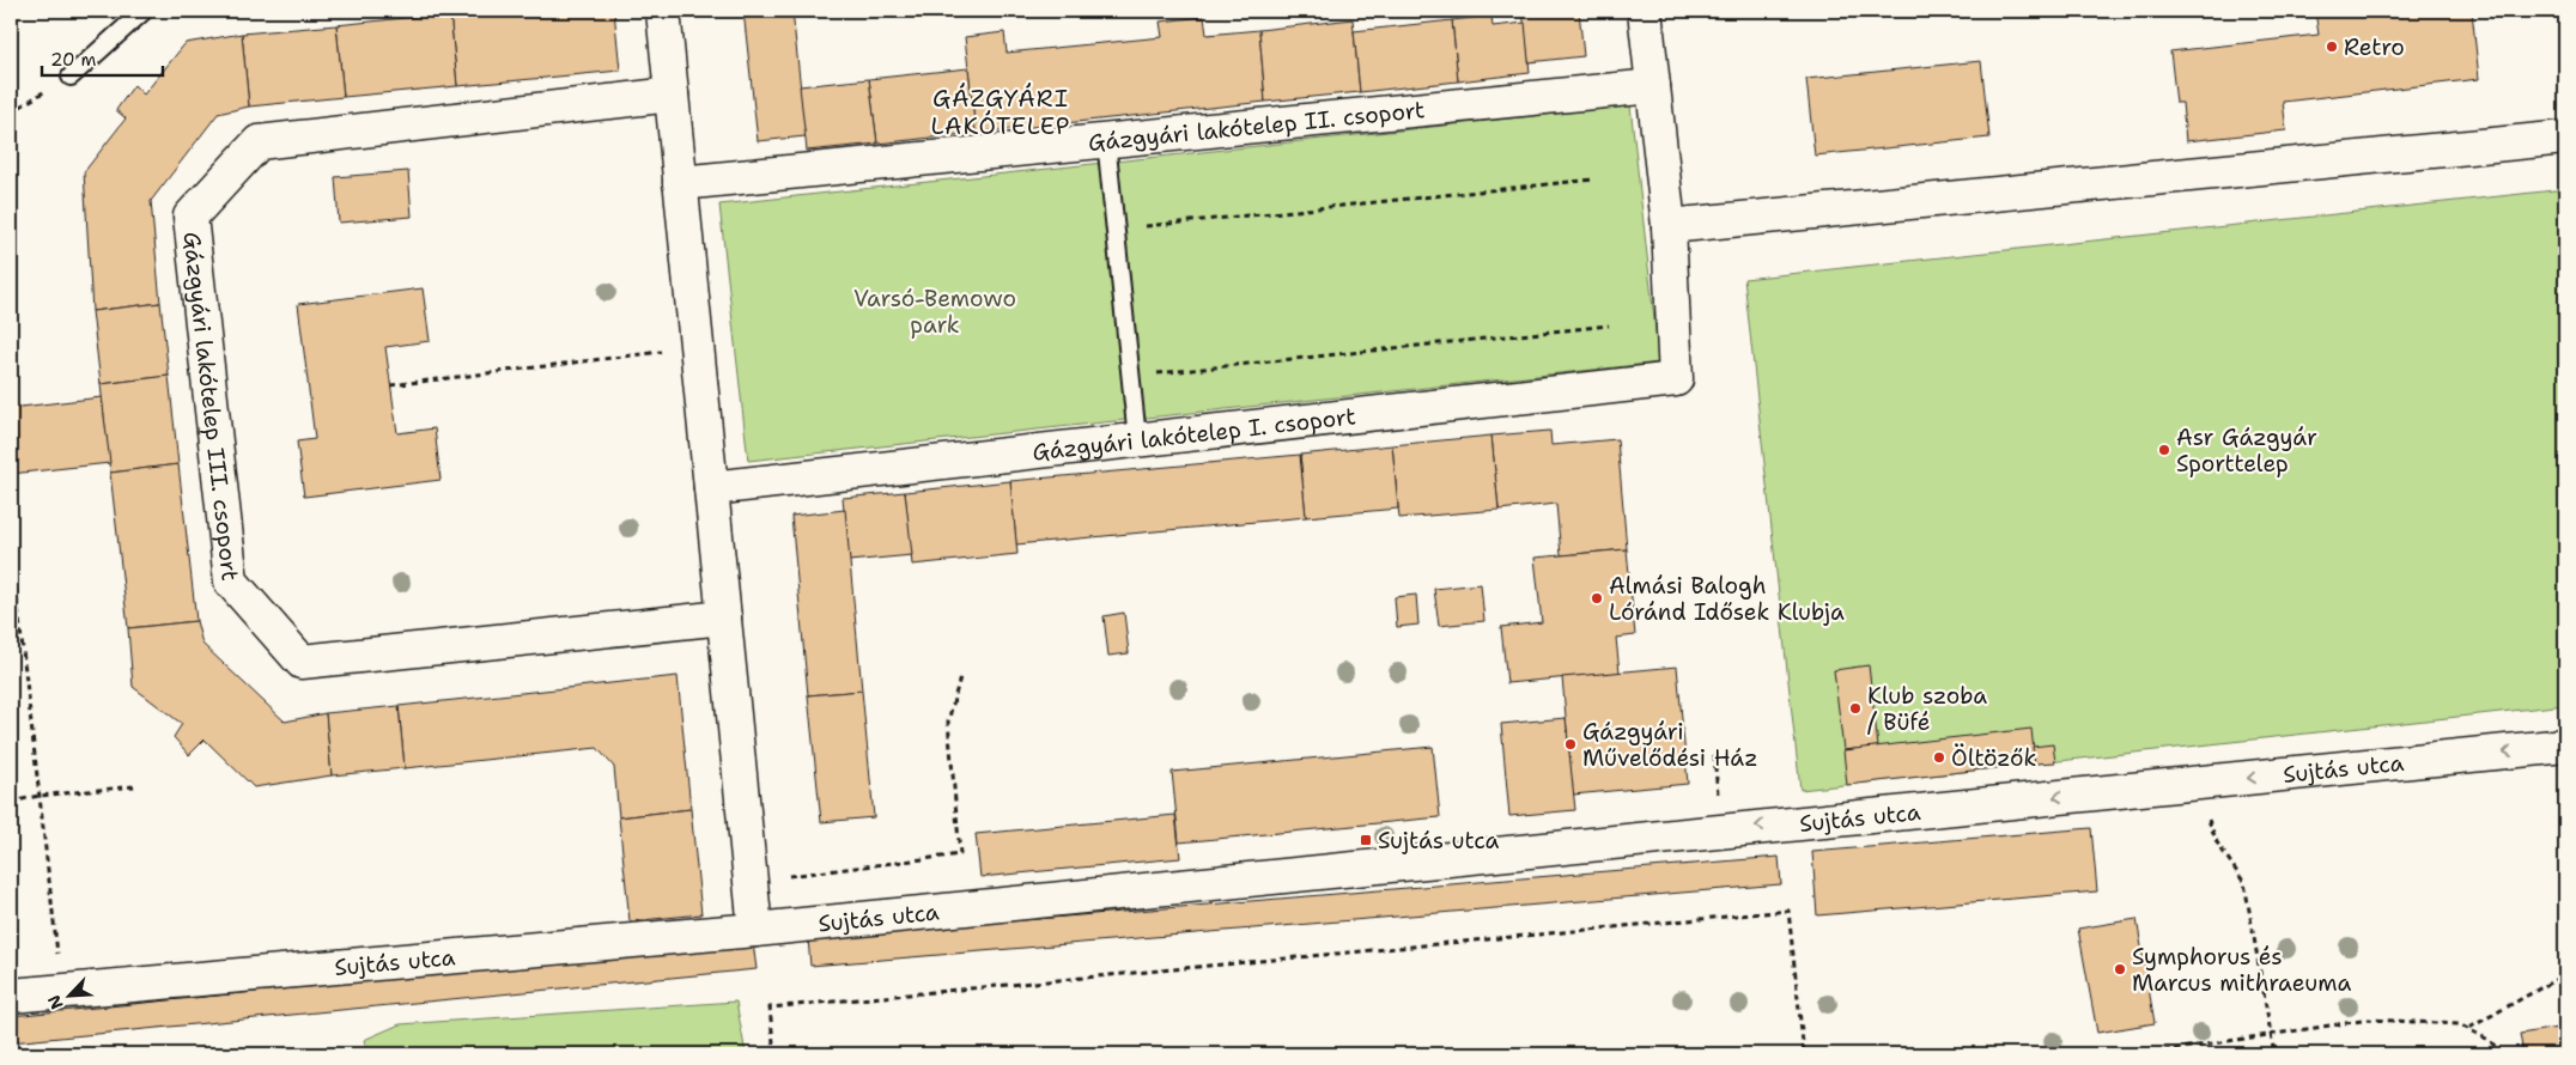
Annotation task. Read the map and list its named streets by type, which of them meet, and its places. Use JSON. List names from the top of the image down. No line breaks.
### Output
{"streets":{"street":["Gázgyári lakótelep II. csoport","Gázgyári lakótelep III. csoport","Gázgyári lakótelep I. csoport","Sujtás utca"]},"one_way":["Sujtás utca"],"districts":["GÁZGYÁRI LAKÓTELEP"],"parks":["Varsó-Bemowo park"],"places":{"other":["Retro","Asr Gázgyár Sporttelep","Almási Balogh Lóránd Idősek Klubja","Klub szoba / Büfé","Gázgyári Művelődési Ház","Öltözők","Symphorus és Marcus mithraeuma"],"transit":["Sujtás utca"]},"scale_bar":"20 m","north":"bottom left"}
